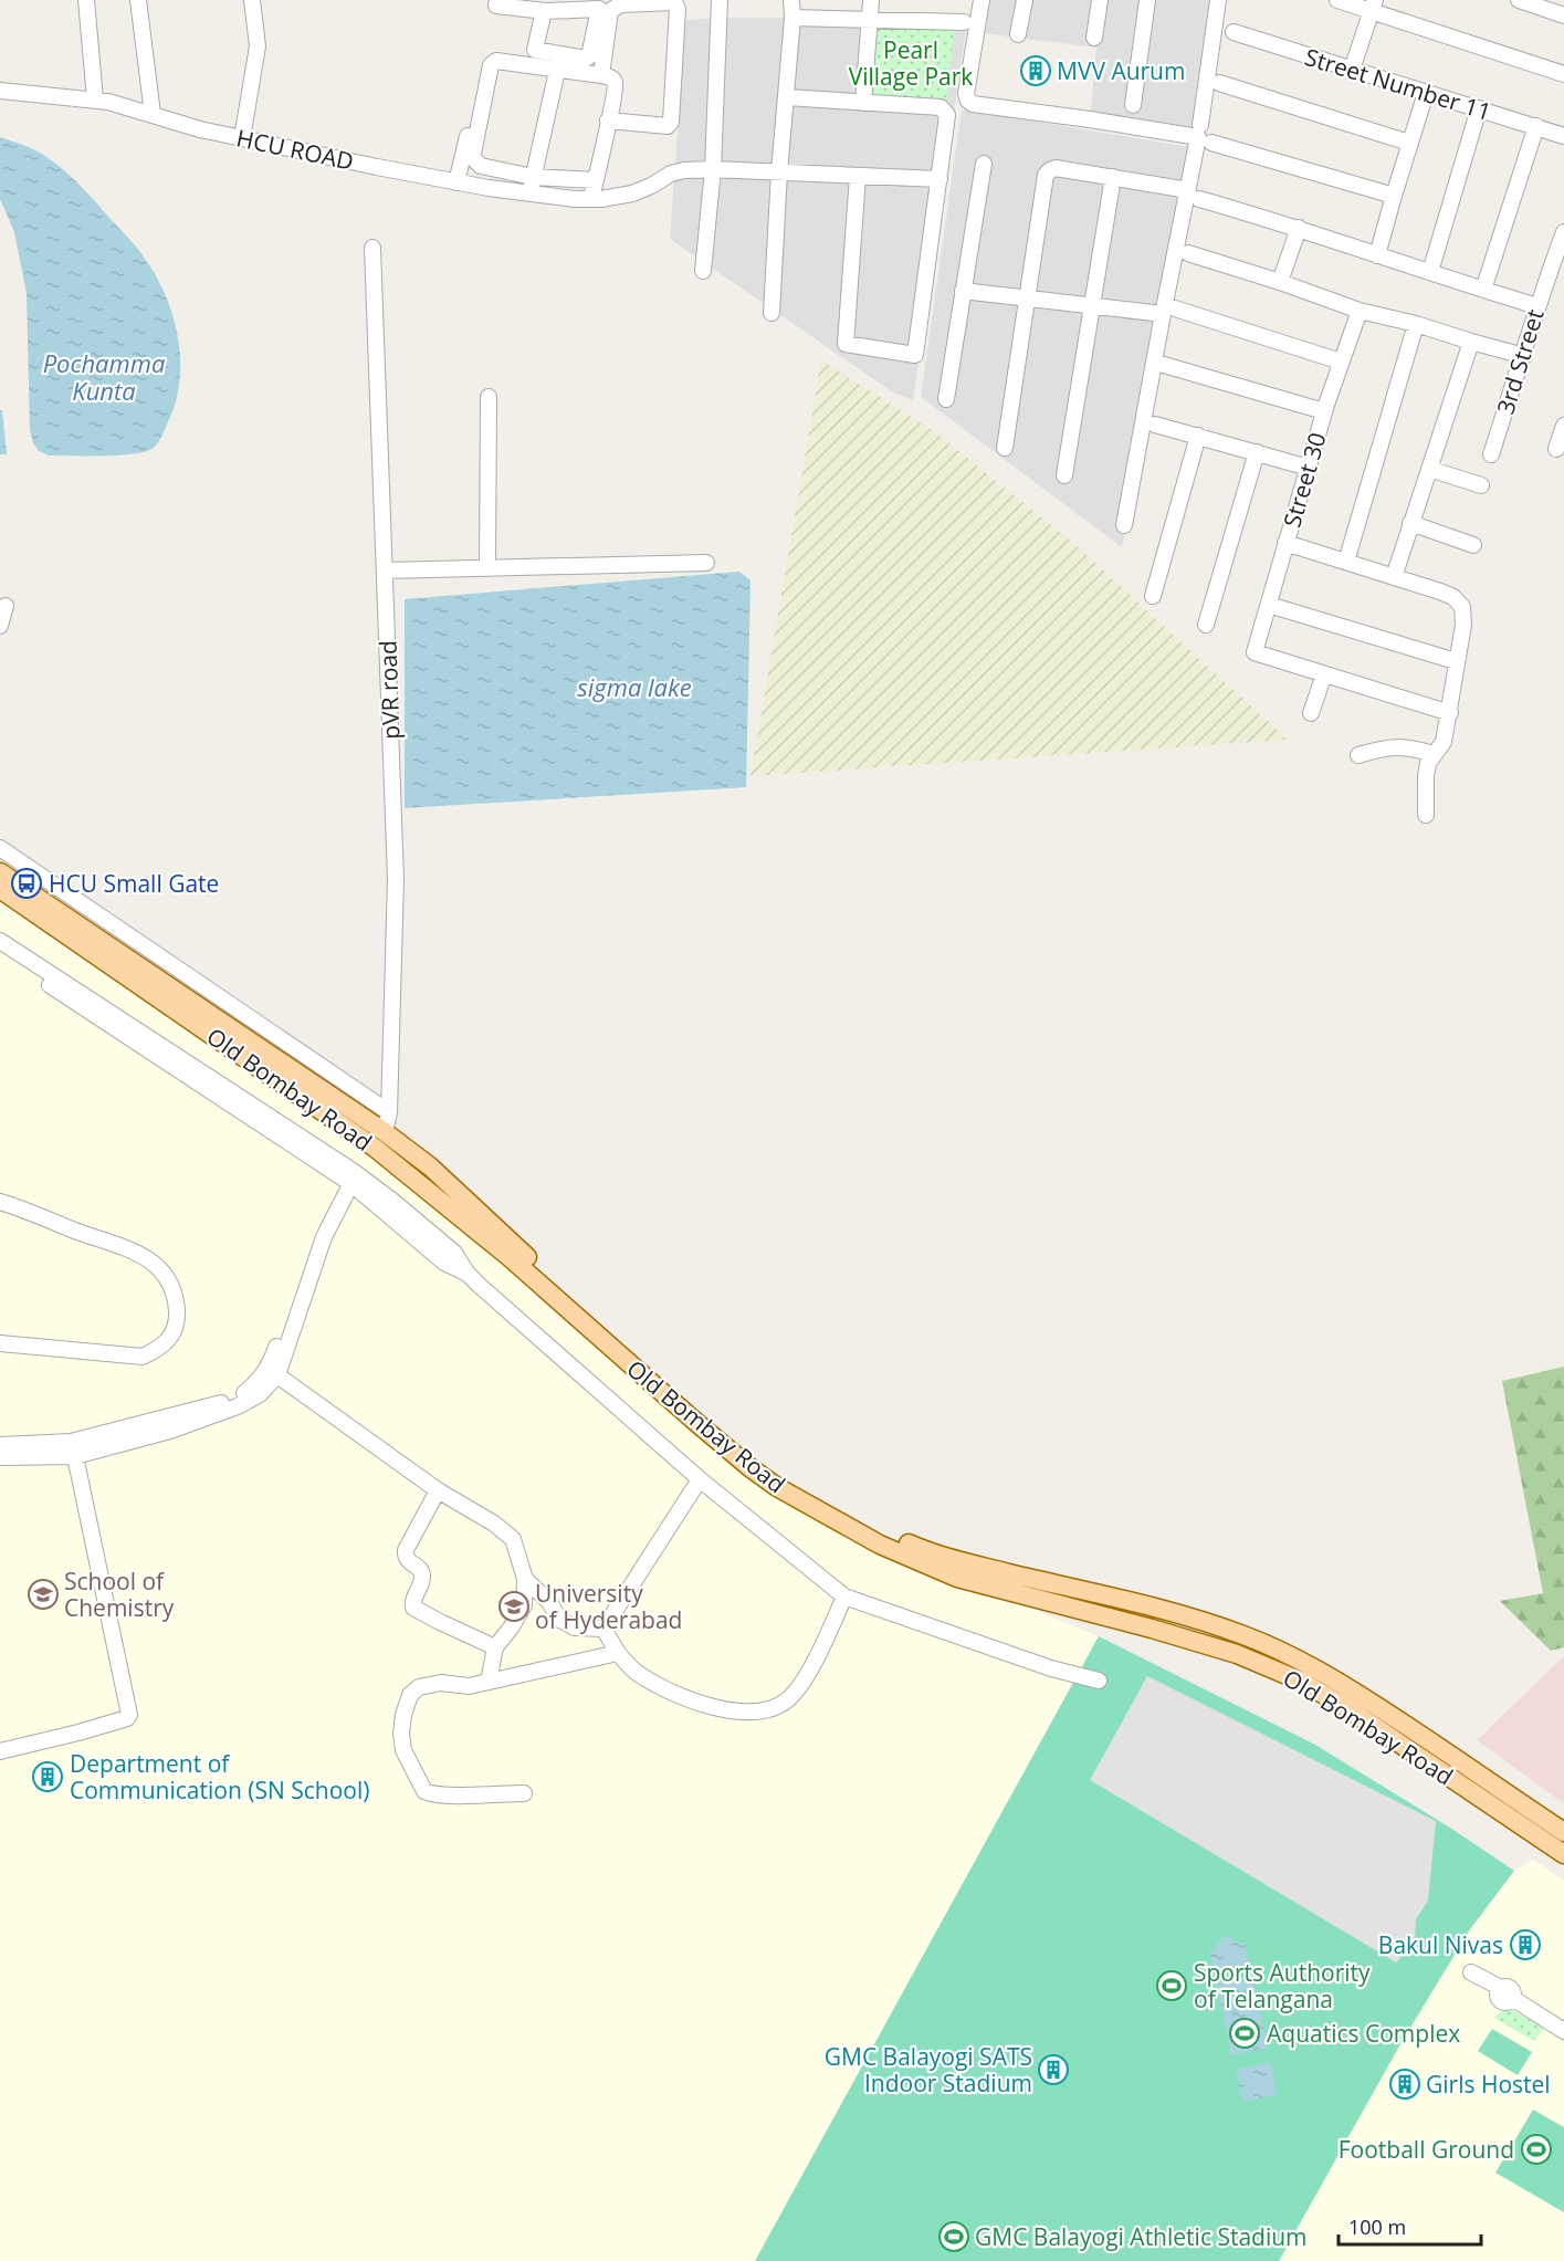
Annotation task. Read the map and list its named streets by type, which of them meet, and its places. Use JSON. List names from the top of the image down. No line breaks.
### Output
{"streets":{"main road":["Old Bombay Road"],"street":["Street Number 11","HCU ROAD","3rd Street","Street 30","pVR road"]},"crossings":[["pVR road","Old Bombay Road"]],"water":["Pochamma Kunta","sigma lake"],"parks":["Pearl Village Park"],"places":{"building":["MVV Aurum","Department of Communication (SN School)","Bakul Nivas","GMC Balayogi SATS Indoor Stadium","Girls Hostel"],"bus stop":["HCU Small Gate"],"school or university":["School of Chemistry","University of Hyderabad"],"sports":["Sports Authority of Telangana","Aquatics Complex","Football Ground","GMC Balayogi Athletic Stadium"]},"scale_bar":"100 m"}
